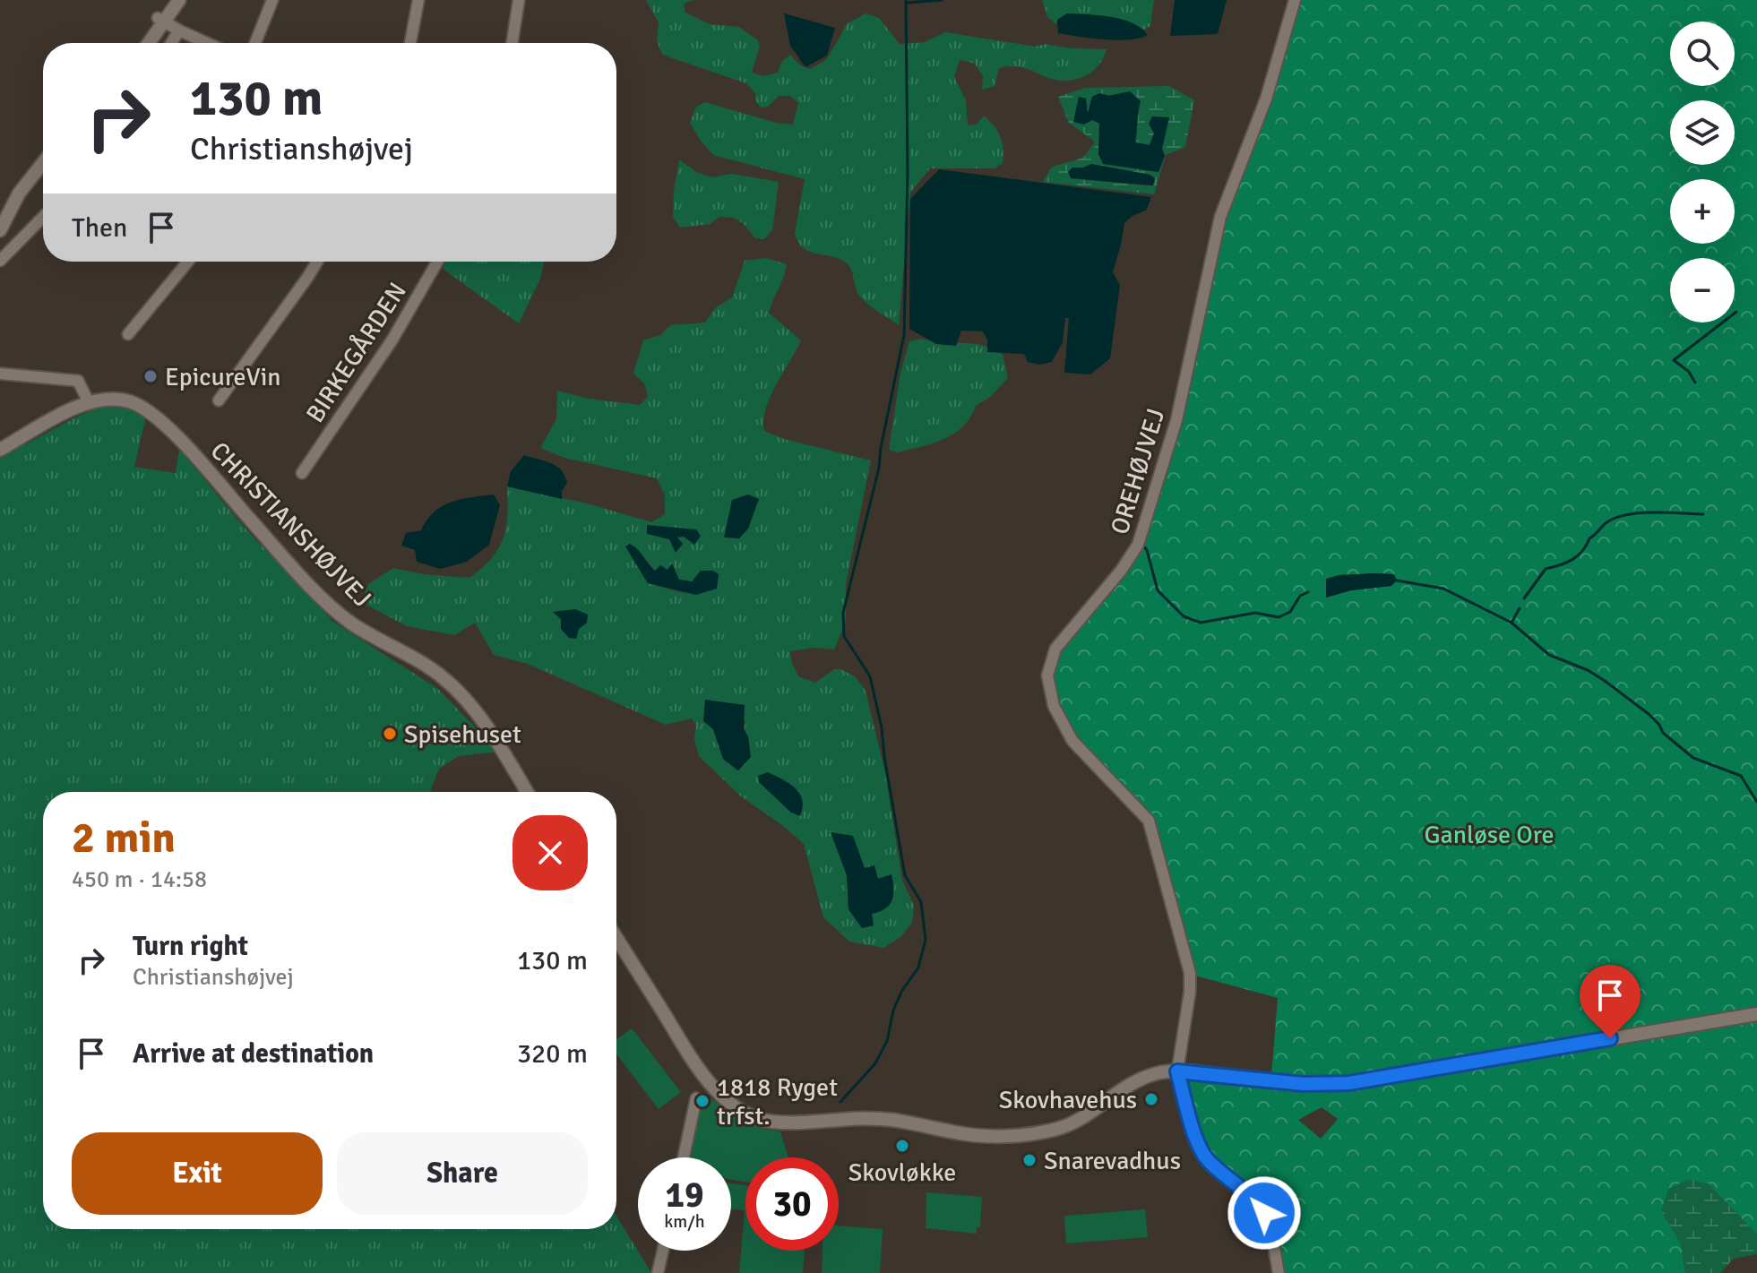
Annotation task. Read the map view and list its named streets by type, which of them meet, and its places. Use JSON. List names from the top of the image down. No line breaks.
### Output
{"streets":{"street":["BIRKEGÅRDEN","OREHØJVEJ","CHRISTIANSHØJVEJ"]},"parks":["Ganløse Ore"],"places":["EpicureVin","Spisehuset","Skovhavehus","1818 Ryget trfst.","Skovløkke","Snarevadhus"],"page":{"map_buttons":["+","−"],"turn":["130 m","Christianshøjvej"],"then":"Then","heading":["2 min","450 m · 14:58"],"list":[{"name":"Turn right","note":"Christianshøjvej","value":"130 m"},{"name":"Arrive at destination","value":"320 m"}],"buttons":["Exit","Share"],"speed":"19 km/h","limit":"30"}}
